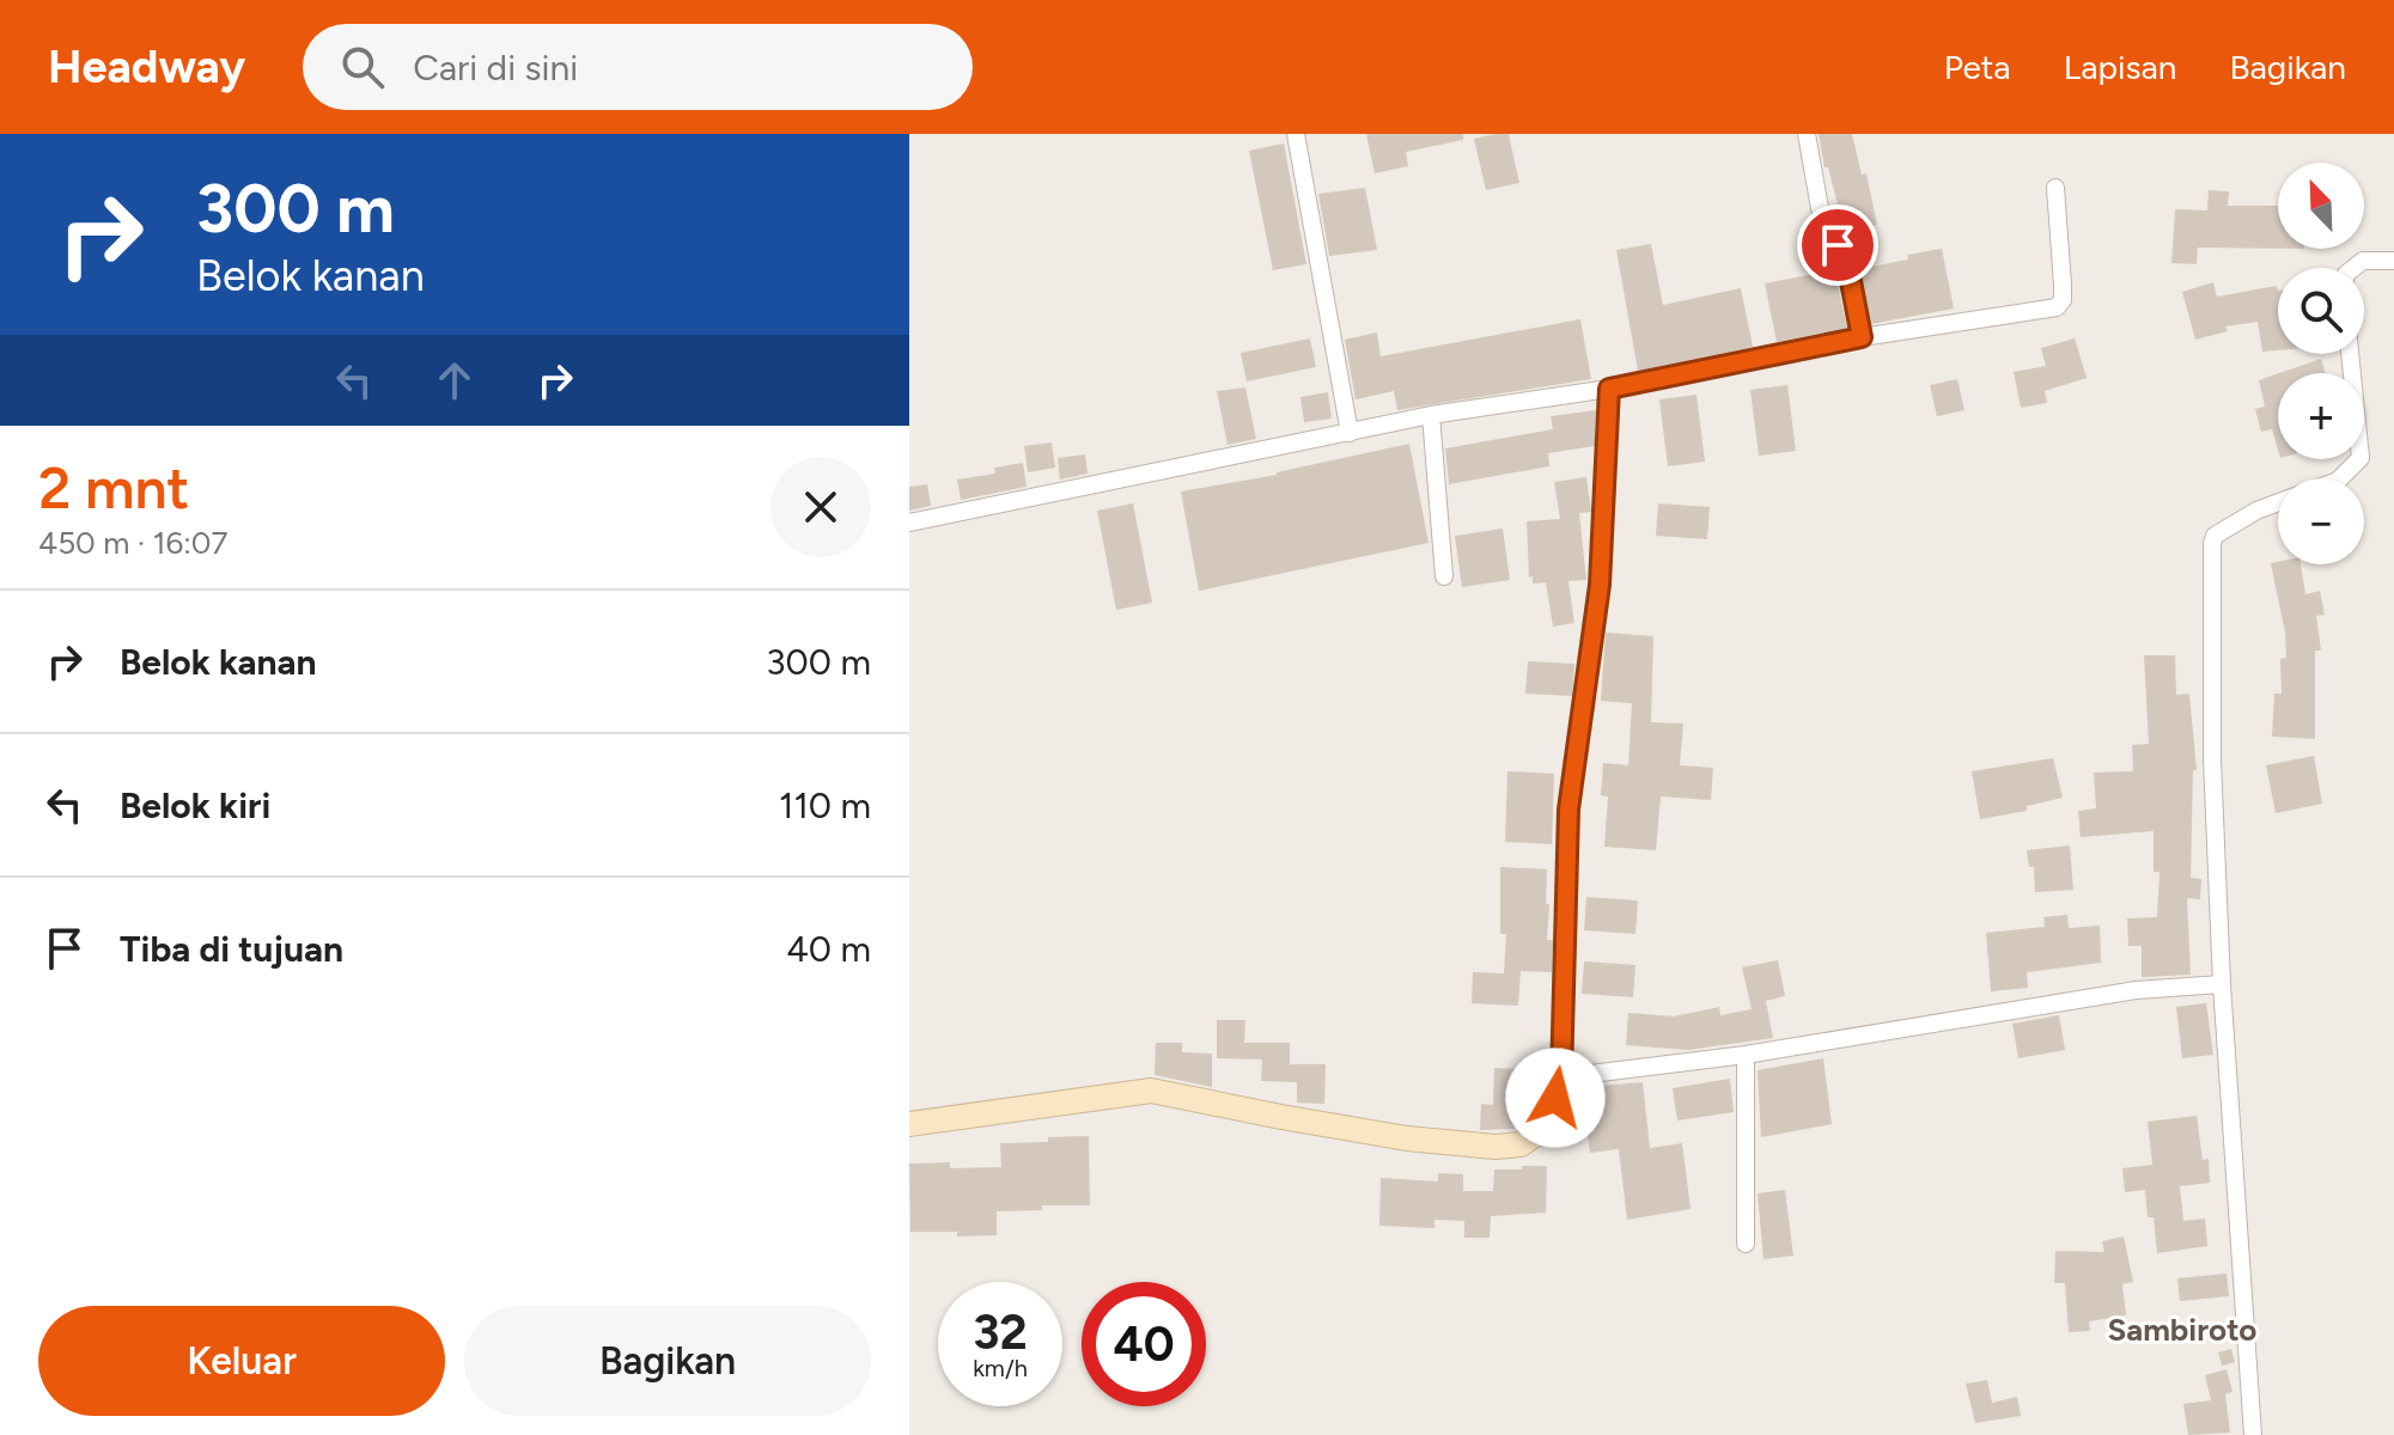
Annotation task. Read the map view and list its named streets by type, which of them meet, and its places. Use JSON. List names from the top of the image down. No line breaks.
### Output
{"districts":["Sambiroto"],"north":"top left","page":{"header":"Headway","search":"Cari di sini","nav":["Peta","Lapisan","Bagikan"],"turn":["300 m","Belok kanan"],"map_buttons":["+","−"],"heading":["2 mnt","450 m · 16:07"],"list":[{"name":"Belok kanan","value":"300 m"},{"name":"Belok kiri","value":"110 m"},{"name":"Tiba di tujuan","value":"40 m"}],"speed":"32 km/h","limit":"40","buttons":["Keluar","Bagikan"]}}
